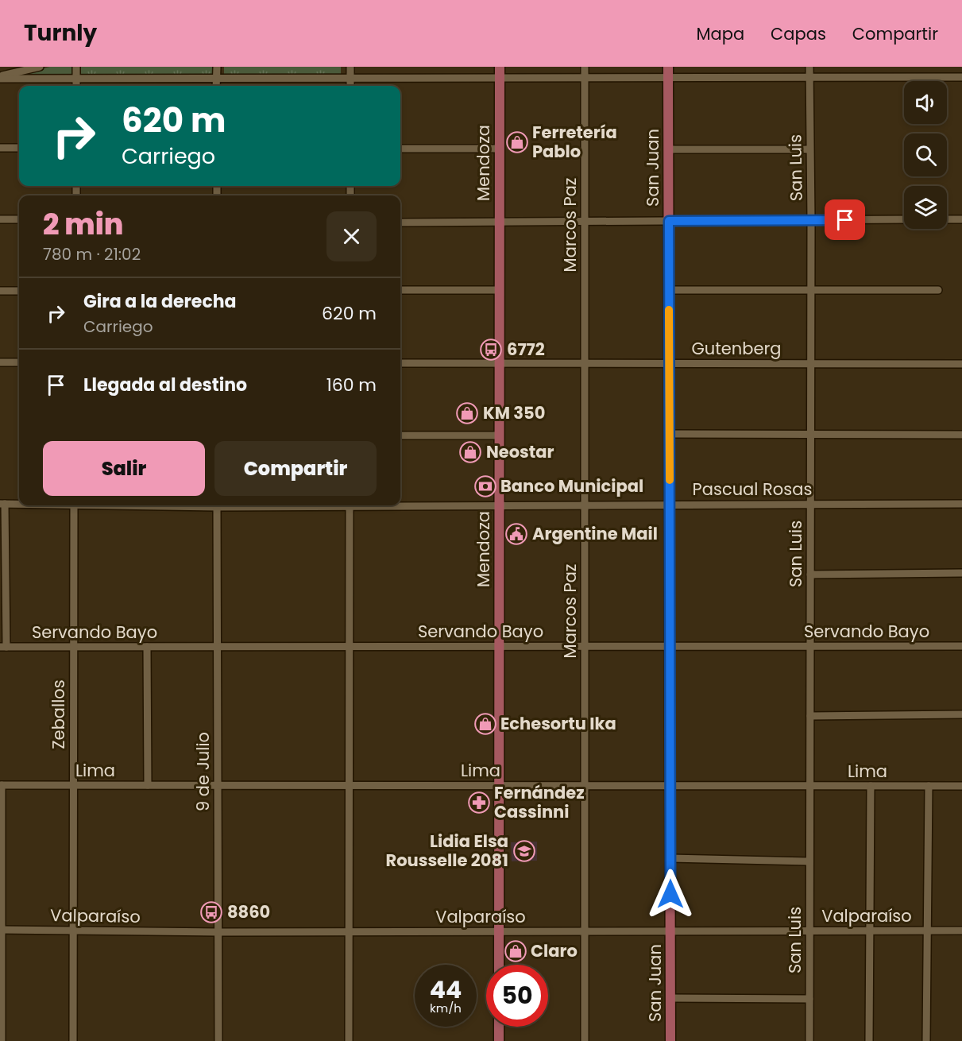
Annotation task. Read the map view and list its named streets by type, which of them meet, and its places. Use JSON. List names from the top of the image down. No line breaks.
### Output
{"streets":{"main road":["Mendoza","San Juan"],"street":["San Luis","Marcos Paz","Gutenberg","Pascual Rosas","Servando Bayo","Zeballos","Lima","9 de Julio","Valparaíso"]},"crossings":[["Mendoza","Gutenberg"],["Mendoza","Pascual Rosas"],["Mendoza","Servando Bayo"],["Mendoza","Lima"],["Mendoza","Valparaíso"],["San Juan","Gutenberg"],["San Juan","Pascual Rosas"],["San Juan","Servando Bayo"],["San Juan","Lima"],["San Juan","Valparaíso"],["San Luis","Gutenberg"],["San Luis","Pascual Rosas"],["San Luis","Servando Bayo"],["San Luis","Lima"],["San Luis","Valparaíso"],["Marcos Paz","Gutenberg"],["Marcos Paz","Pascual Rosas"],["Marcos Paz","Servando Bayo"],["Marcos Paz","Lima"],["Marcos Paz","Valparaíso"],["Servando Bayo","Zeballos"],["Servando Bayo","9 de Julio"],["Zeballos","Lima"],["Zeballos","Valparaíso"],["Lima","9 de Julio"],["9 de Julio","Valparaíso"]],"places":{"shop":["Ferretería Pablo","KM 350","Neostar","Echesortu Ika","Claro"],"bus stop":["6772","8860"],"bank":["Banco Municipal"],"public building":["Argentine Mail"],"pharmacy":["Fernández Cassinni"],"school or university":["Lidia Elsa Rousselle 2081"]},"page":{"header":"Turnly","nav":["Mapa","Capas","Compartir"],"turn":["620 m","Carriego"],"heading":["2 min","780 m · 21:02"],"list":[{"name":"Gira a la derecha","note":"Carriego","value":"620 m"},{"name":"Llegada al destino","value":"160 m"}],"buttons":["Salir","Compartir"],"speed":"44 km/h","limit":"50"}}
